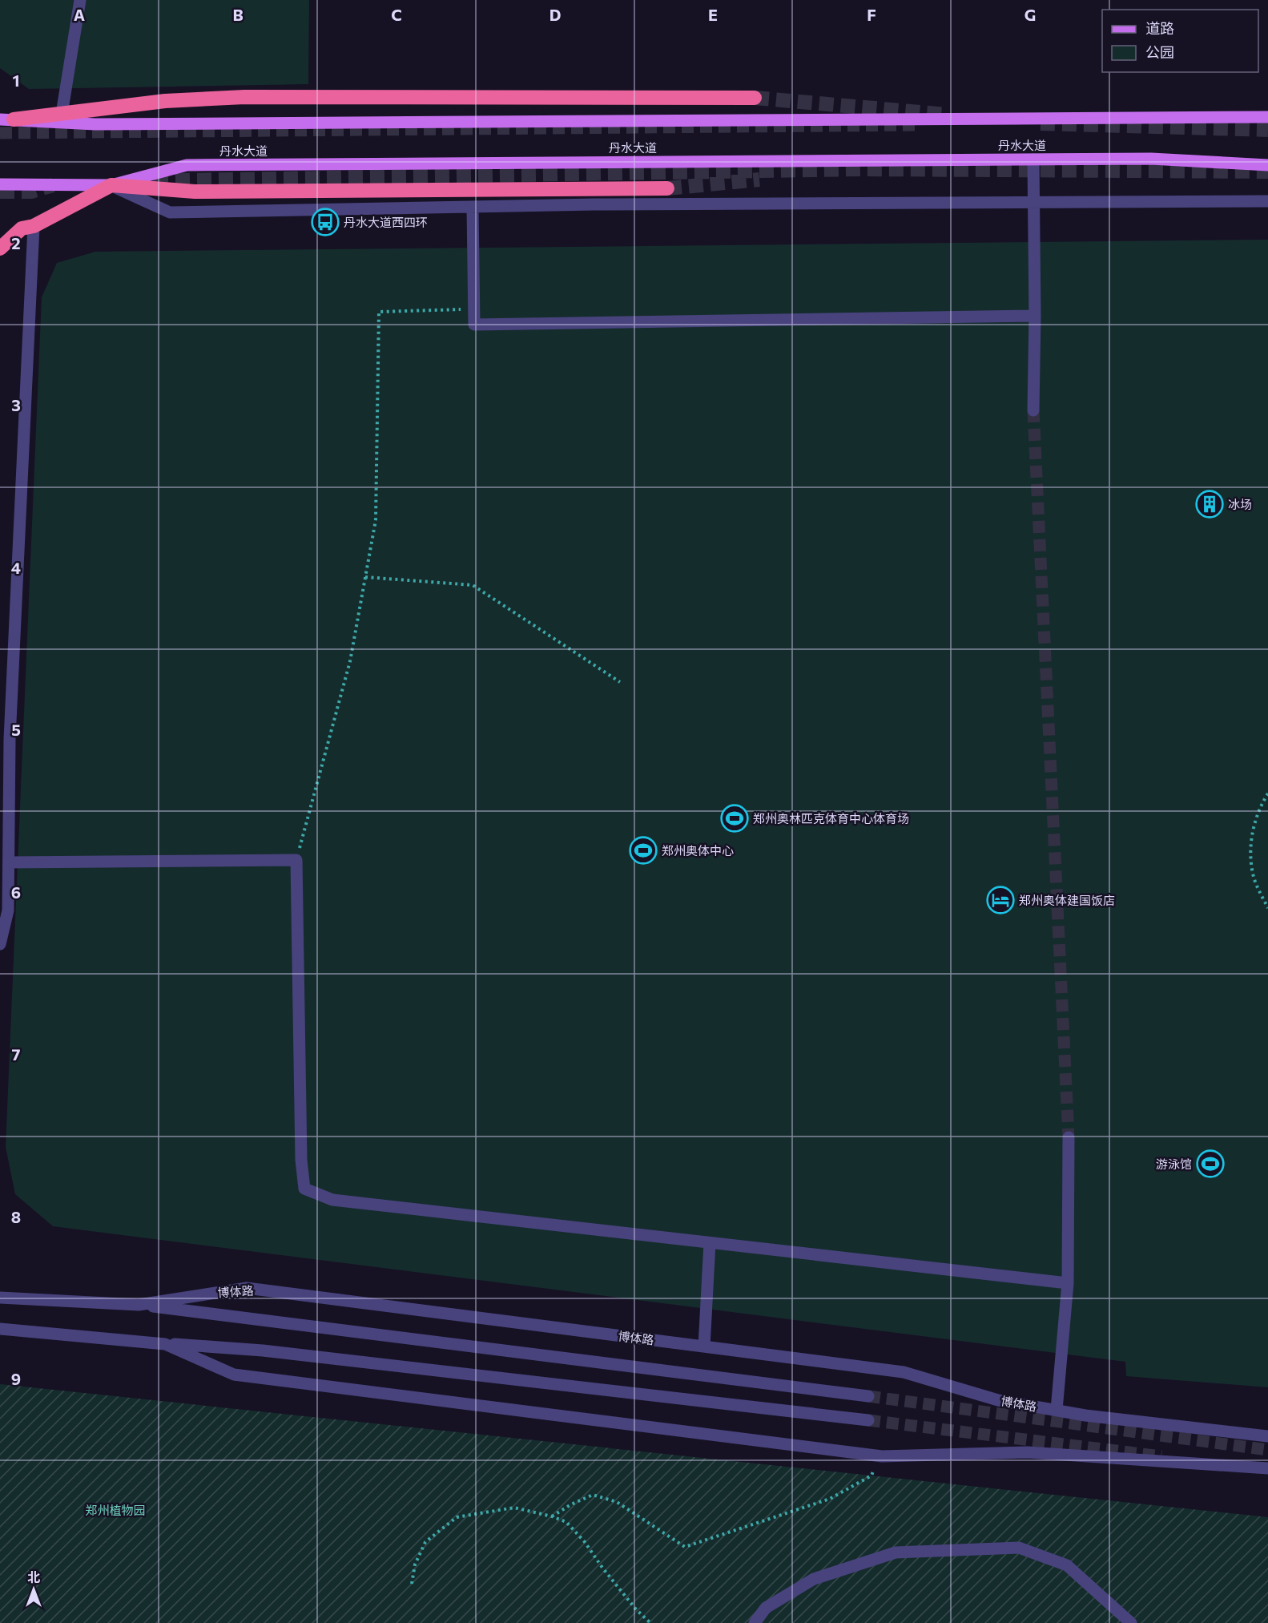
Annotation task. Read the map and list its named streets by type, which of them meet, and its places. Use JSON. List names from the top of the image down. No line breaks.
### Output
{"streets":{"main road":["丹水大道"],"street":["博体路"]},"parks":["郑州植物园"],"places":{"bus stop":["丹水大道西四环"],"building":["冰场"],"sports":["郑州奥林匹克体育中心体育场","郑州奥体中心","游泳馆"],"hotel":["郑州奥体建国饭店"]},"legend":["道路","公园"],"north":"top","grid":{"columns":["A","B","C","D","E","F","G"],"rows":["1","2","3","4","5","6","7","8","9"]}}
